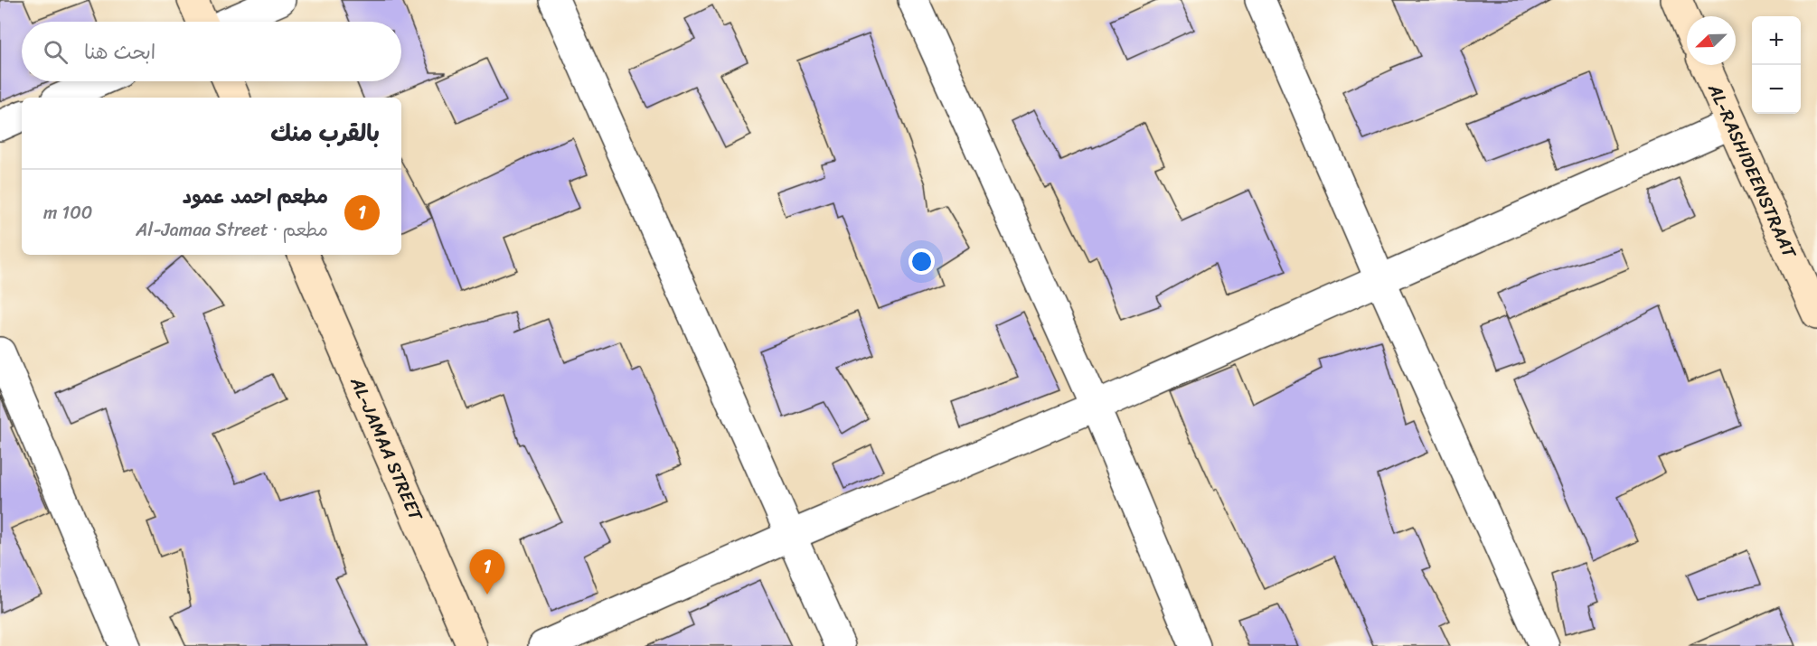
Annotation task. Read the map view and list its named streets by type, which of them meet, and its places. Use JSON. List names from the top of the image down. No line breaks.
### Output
{"streets":{"street":["AL-RASHIDEENSTRAAT","AL-JAMAA STREET"]},"north":"bottom left","page":{"map_buttons":["+","−"],"search":"ابحث هنا","heading":"بالقرب منك","list":[{"mark":"1","name":"مطعم احمد عمود","note":"مطعم · Al-Jamaa Street","value":"100 m"}],"pins":"1"}}
